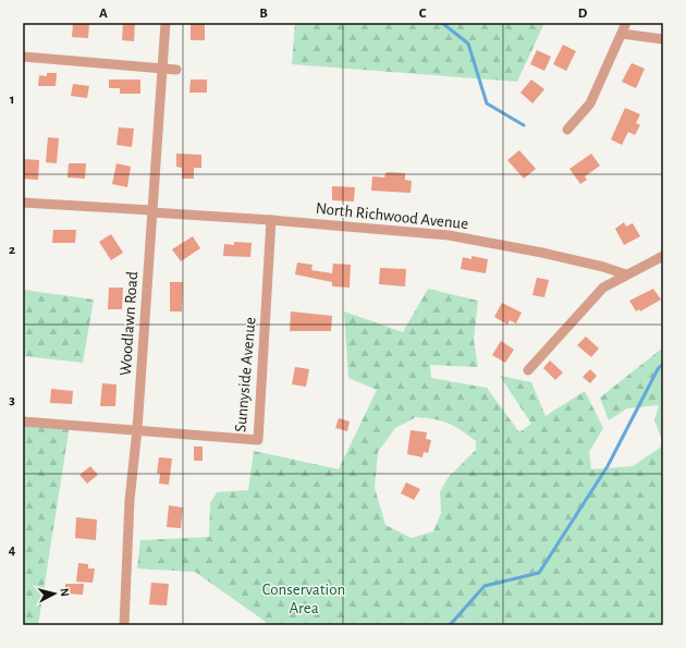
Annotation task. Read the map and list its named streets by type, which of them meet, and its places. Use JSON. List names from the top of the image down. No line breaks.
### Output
{"streets":{"street":["North Richwood Avenue","Woodlawn Road","Sunnyside Avenue"]},"crossings":[["North Richwood Avenue","Woodlawn Road"],["North Richwood Avenue","Sunnyside Avenue"],["Woodlawn Road","Sunnyside Avenue"]],"parks":["Conservation Area"],"north":"right","grid":{"columns":["A","B","C","D"],"rows":["1","2","3","4"]}}
